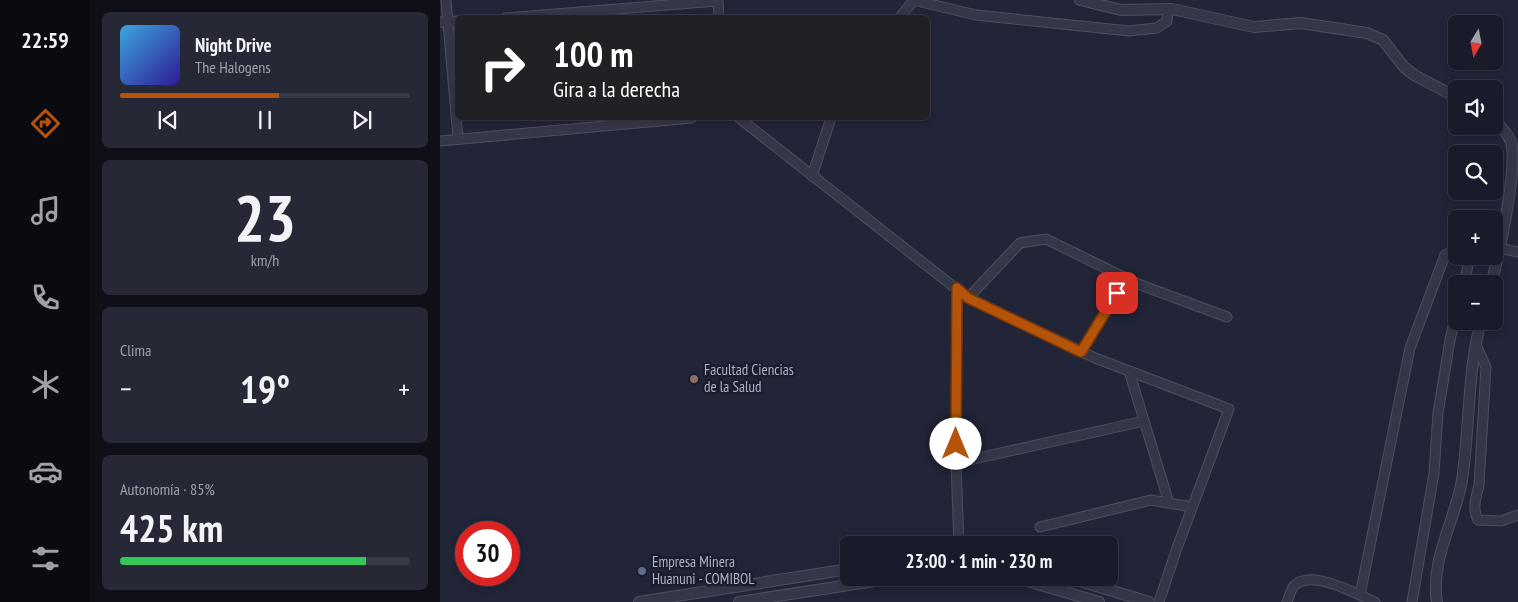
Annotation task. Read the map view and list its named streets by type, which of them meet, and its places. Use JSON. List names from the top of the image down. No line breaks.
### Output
{"places":["Facultad Ciencias de la Salud","Empresa Minera Huanuni - COMIBOL"],"north":"bottom","page":{"tabs":"22:59","map_buttons":["+","−"],"turn":["100 m","Gira a la derecha"],"song":["Night Drive","The Halogens"],"tile":[["23","km/h"],"Clima",["Autonomía · 85%","425 km"]],"heat":["−","19°","+"],"limit":"30","trip":"23:00 · 1 min · 230 m"}}
